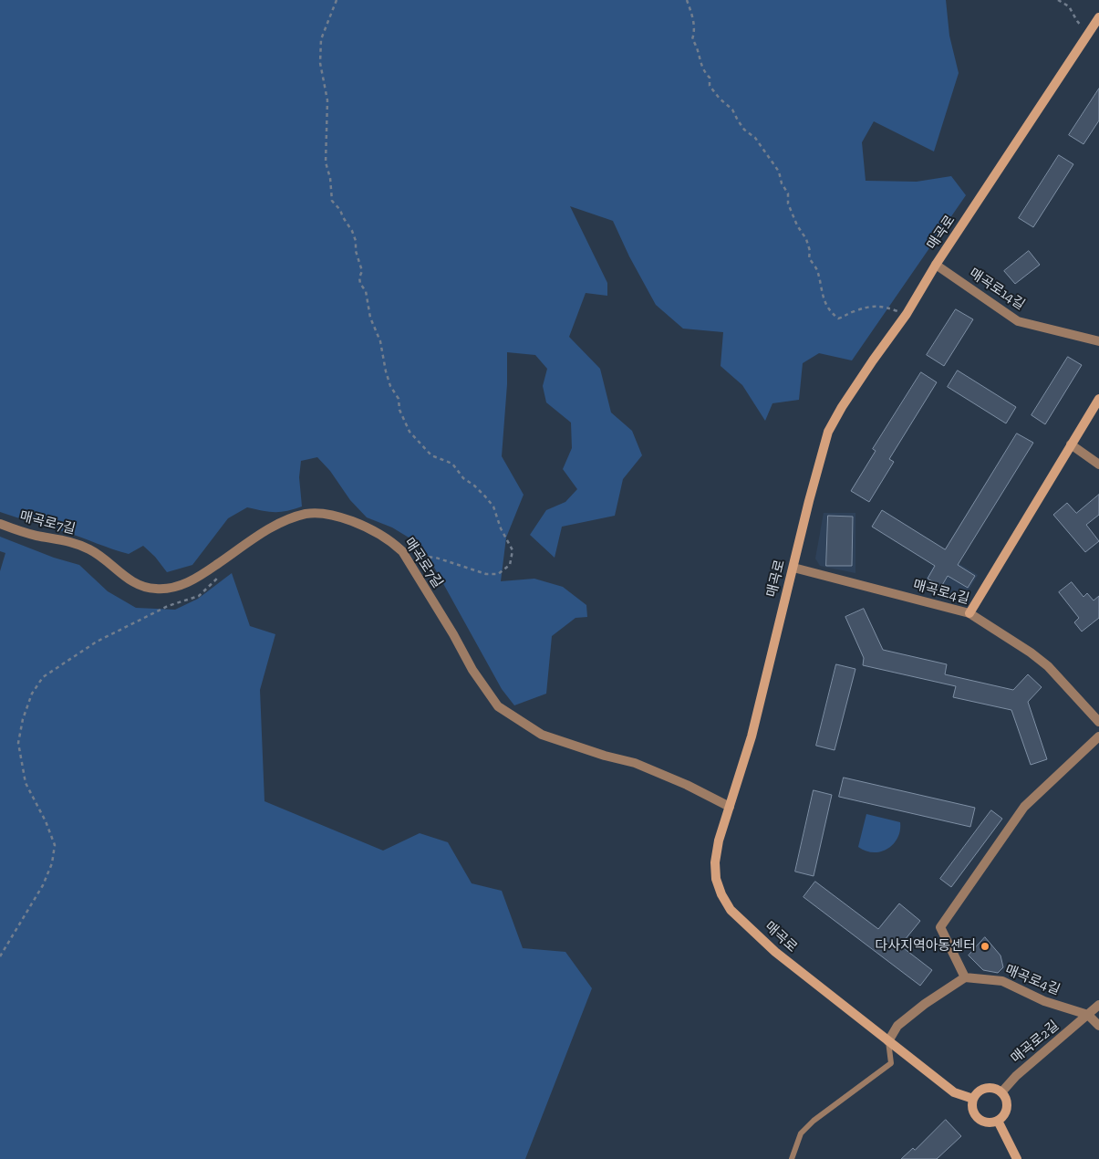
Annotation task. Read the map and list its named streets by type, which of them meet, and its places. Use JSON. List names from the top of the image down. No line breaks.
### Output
{"streets":{"street":["매곡로","매곡로14길","매곡로7길","매곡로4길","매곡로2길"]},"crossings":[["매곡로","매곡로14길"],["매곡로","매곡로7길"],["매곡로","매곡로4길"],["매곡로","매곡로2길"],["매곡로4길","매곡로2길"]],"places":["다사지역아동센터"]}
